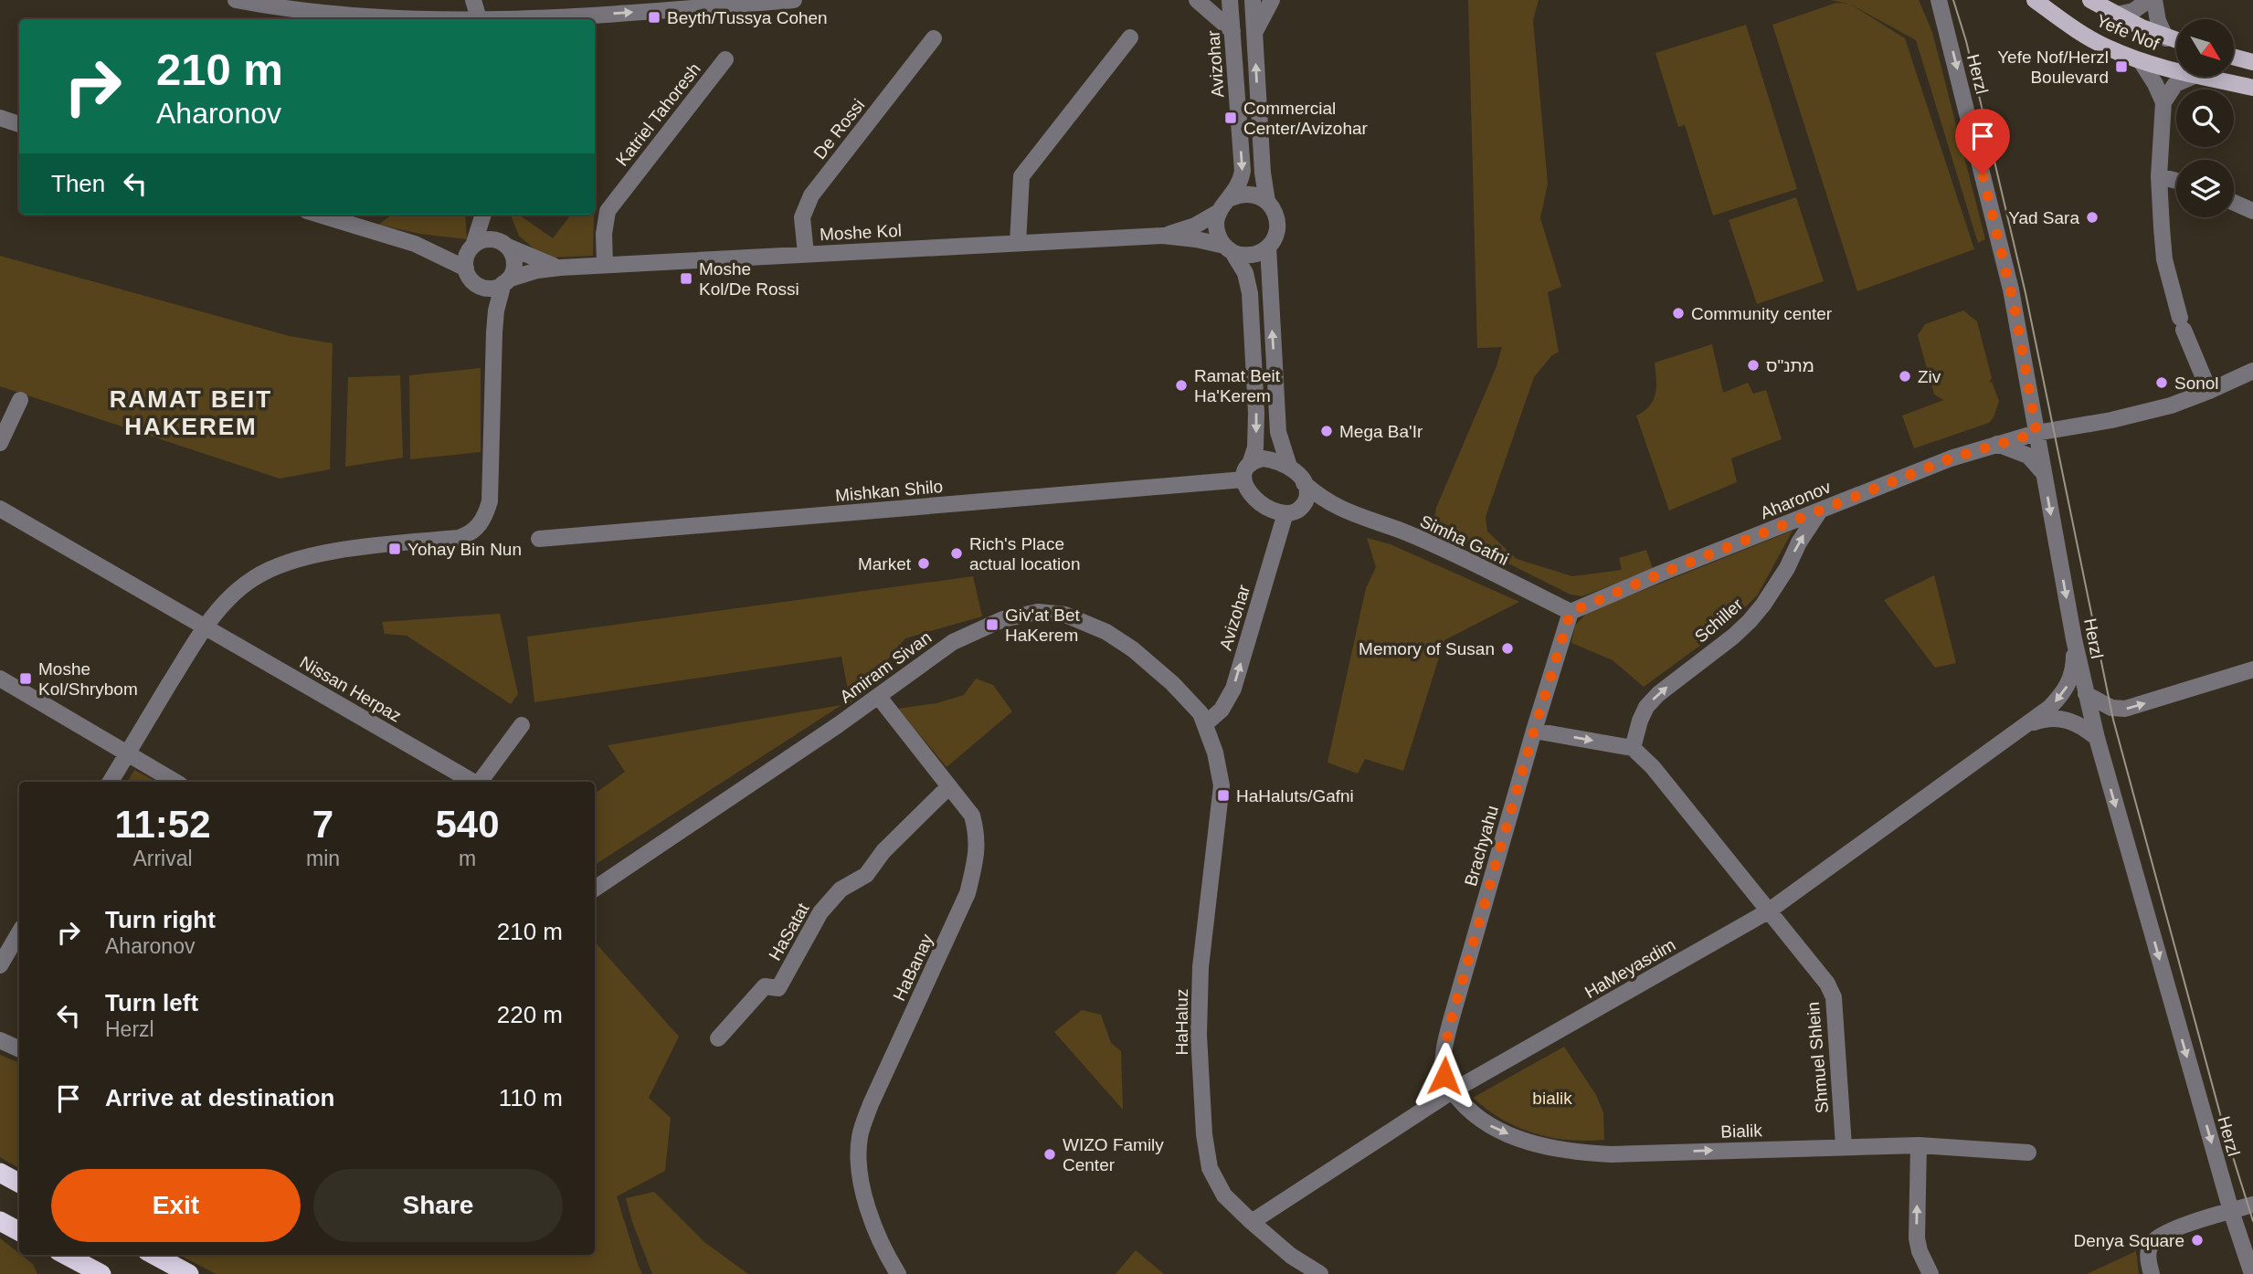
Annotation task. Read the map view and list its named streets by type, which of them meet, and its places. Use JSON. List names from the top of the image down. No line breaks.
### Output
{"streets":{"main road":["Yefe Nof"],"street":["Avizohar","Herzl","Katriel Tahoresh","De Rossi","Moshe Kol","Mishkan Shilo","Aharonov","Simha Gafni","Schiller","Amiram Sivan","Nissan Herpaz","Brachyahu","HaSatat","HaBanay","HaMeyasdim","HaHaluz","Shmuel Shlein","Bialik"]},"crossings":[["Avizohar","Moshe Kol"],["Avizohar","Mishkan Shilo"],["Avizohar","Simha Gafni"],["Avizohar","Amiram Sivan"],["Avizohar","HaHaluz"],["Herzl","Aharonov"],["Herzl","HaMeyasdim"],["Katriel Tahoresh","Moshe Kol"],["De Rossi","Moshe Kol"],["Mishkan Shilo","Simha Gafni"],["Aharonov","Simha Gafni"],["Aharonov","Schiller"],["Aharonov","Brachyahu"],["Simha Gafni","Brachyahu"],["Amiram Sivan","HaBanay"],["Amiram Sivan","HaHaluz"],["Brachyahu","HaMeyasdim"],["Brachyahu","Bialik"],["HaSatat","HaBanay"],["HaMeyasdim","HaHaluz"],["HaMeyasdim","Shmuel Shlein"],["HaMeyasdim","Bialik"],["Shmuel Shlein","Bialik"]],"one_way":["Herzl","Schiller","Bialik"],"districts":["RAMAT BEIT HAKEREM"],"parks":["bialik"],"places":{"transit":["Beyth/Tussya Cohen","Yefe Nof/Herzl Boulevard","Commercial Center/Avizohar","Moshe Kol/De Rossi","Yohay Bin Nun","Giv'at Bet HaKerem","Moshe Kol/Shrybom","HaHaluts/Gafni"],"other":["Yad Sara","Community center","מתנ\"ס","Ziv","Sonol","Ramat Beit Ha'Kerem","Mega Ba'Ir","Rich's Place actual location","Market","Memory of Susan","WIZO Family Center","Denya Square"]},"north":"bottom right","page":{"turn":["210 m","Aharonov"],"then":"Then","eta":["11:52","Arrival","7","min","540","m"],"list":[{"name":"Turn right","note":"Aharonov","value":"210 m"},{"name":"Turn left","note":"Herzl","value":"220 m"},{"name":"Arrive at destination","value":"110 m"}],"buttons":["Exit","Share"]}}
